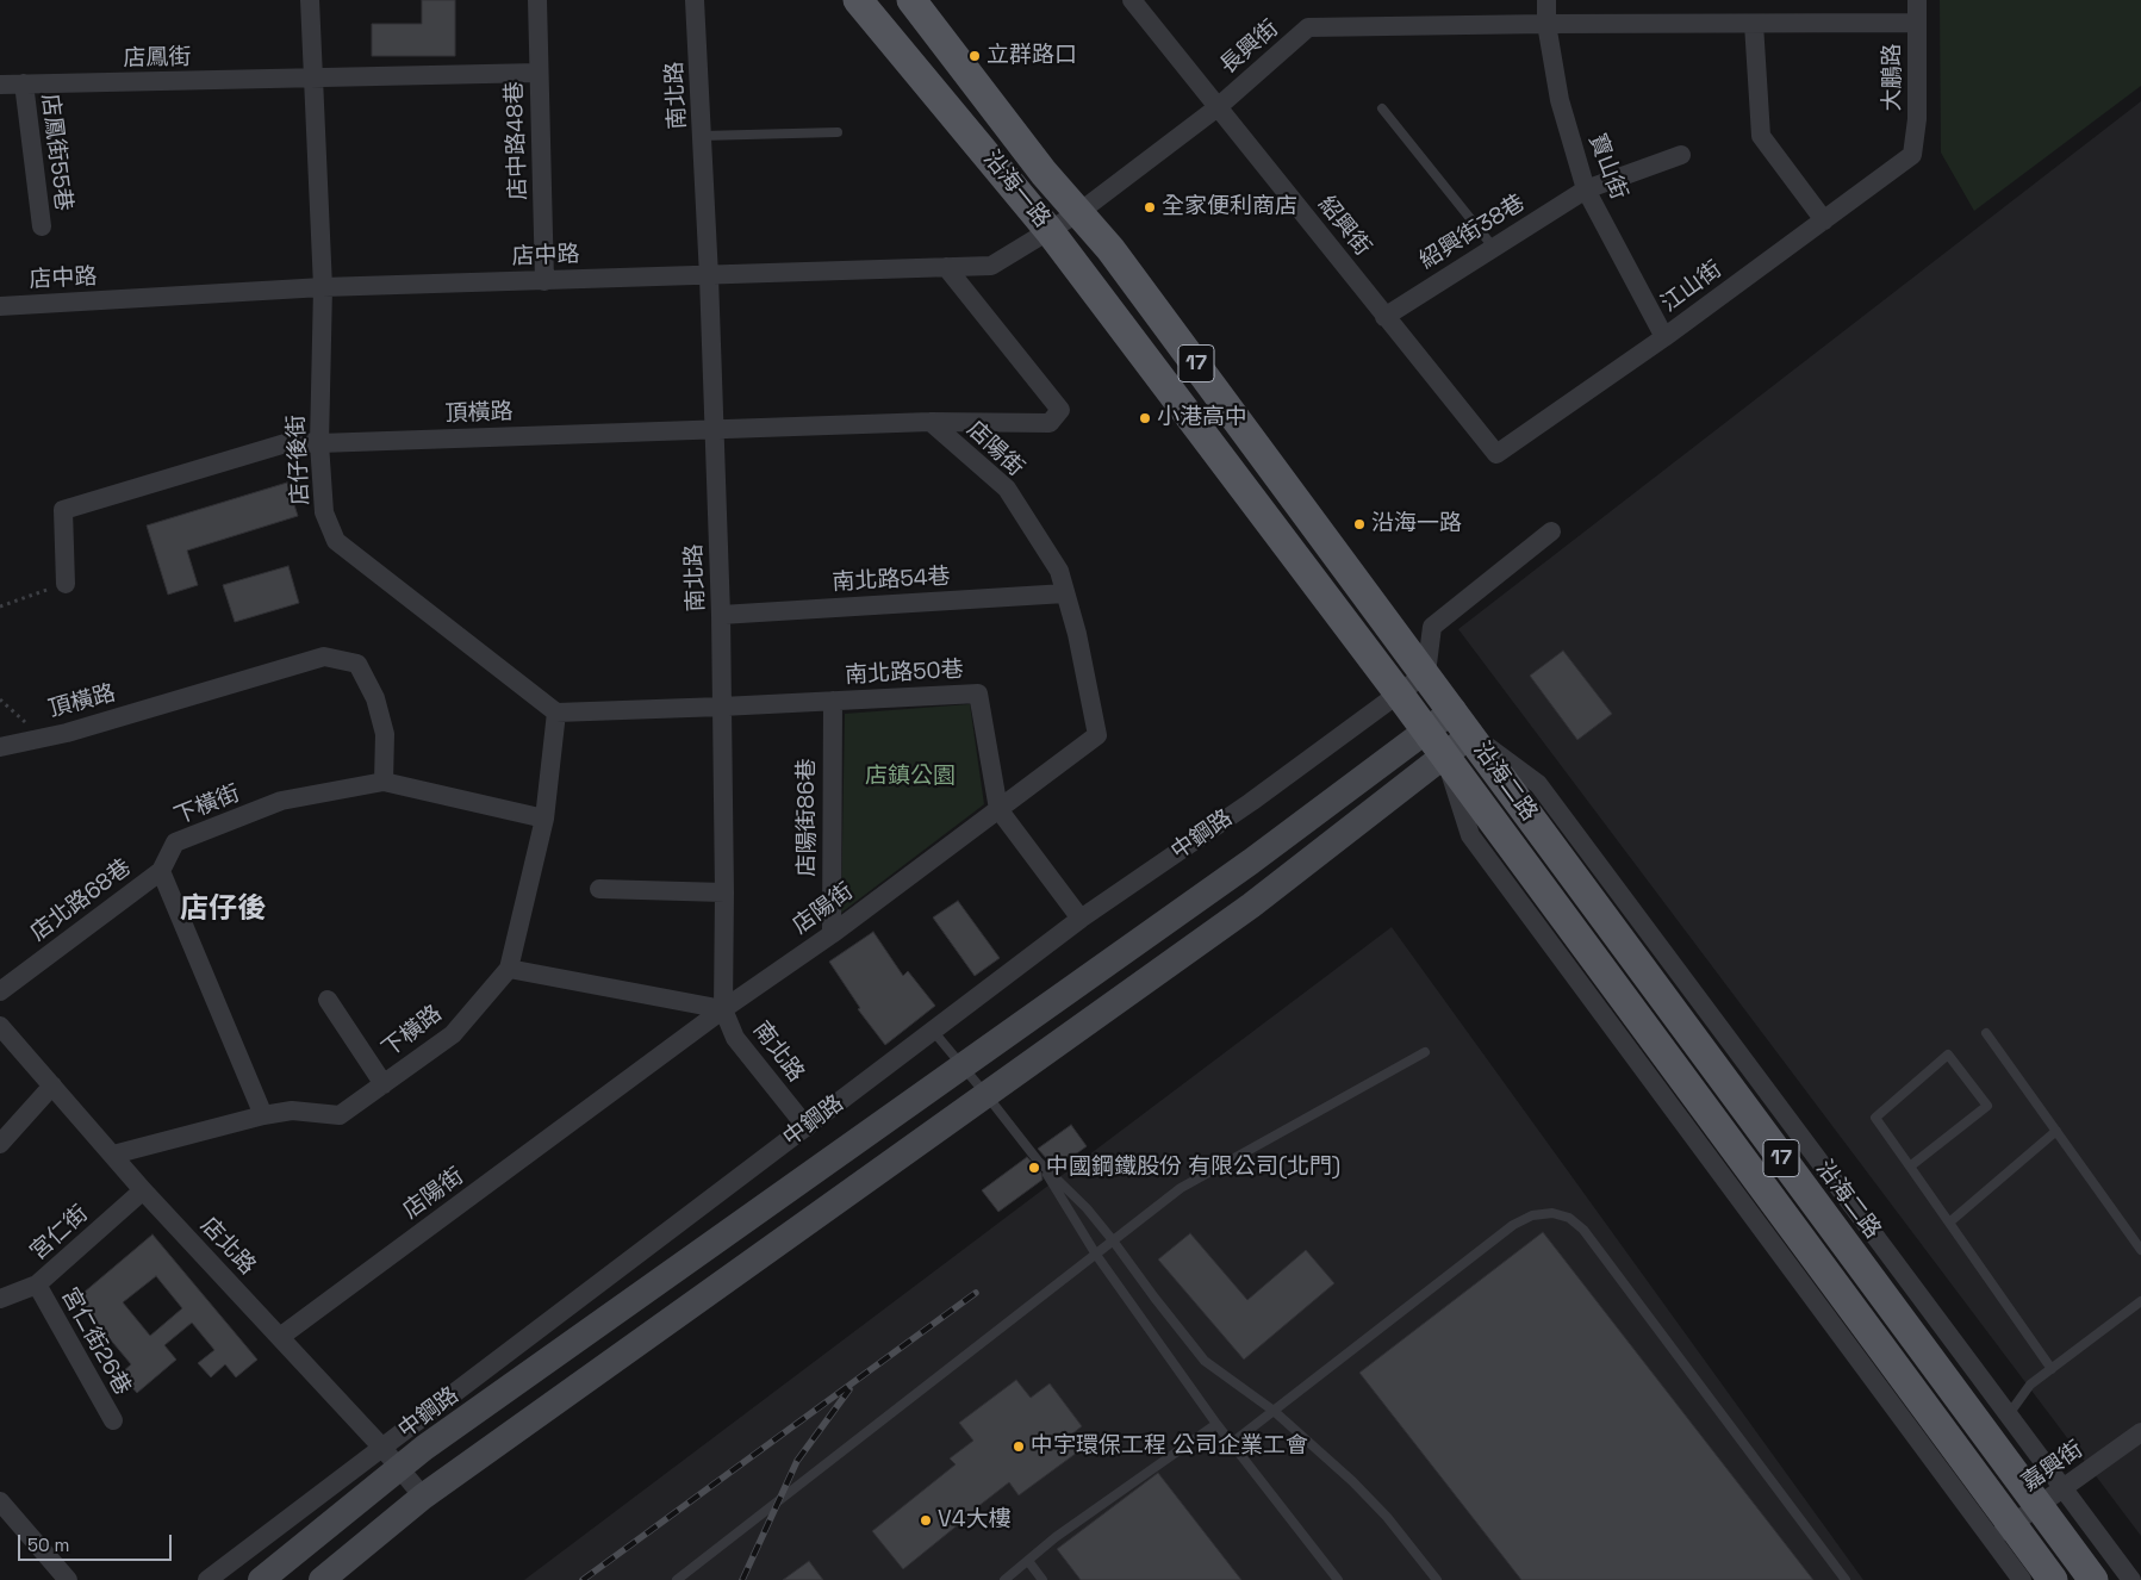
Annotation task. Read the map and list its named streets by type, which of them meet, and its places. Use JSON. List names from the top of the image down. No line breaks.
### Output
{"streets":{"main road":["沿海一路","17","沿海二路"],"street":["長興街","店鳳街","大鵬路","南北路","店中路48巷","店鳳街55巷","寶山街","紹興街","紹興街38巷","店中路","江山街","頂橫路","店陽街","店仔後街","南北路54巷","南北路50巷","下橫街","店陽街86巷","中鋼路","店北路68巷","下橫路","宮仁街","店北路","宮仁街26巷","嘉興街"]},"crossings":[["長興街","大鵬路"],["長興街","寶山街"],["長興街","沿海一路"],["長興街","紹興街"],["長興街","店中路"],["店鳳街","店中路48巷"],["店鳳街","店鳳街55巷"],["店鳳街","店仔後街"],["大鵬路","江山街"],["南北路","店中路"],["南北路","頂橫路"],["南北路","店陽街"],["南北路","南北路54巷"],["南北路","南北路50巷"],["南北路","中鋼路"],["店中路48巷","店中路"],["寶山街","紹興街38巷"],["寶山街","江山街"],["沿海一路","店中路"],["沿海一路","沿海二路"],["沿海一路","中鋼路"],["紹興街","紹興街38巷"],["紹興街","江山街"],["店中路","頂橫路"],["店中路","店仔後街"],["頂橫路","店陽街"],["頂橫路","店仔後街"],["頂橫路","下橫街"],["店陽街","南北路54巷"],["店陽街","南北路50巷"],["店陽街","店陽街86巷"],["店陽街","店北路"],["店仔後街","下橫路"],["南北路50巷","店陽街86巷"],["南北路50巷","中鋼路"],["沿海二路","嘉興街"],["下橫街","店北路68巷"],["下橫街","下橫路"],["中鋼路","店北路"],["下橫路","店北路"],["宮仁街","店北路"],["宮仁街","宮仁街26巷"]],"districts":["店仔後"],"parks":["店鎮公園"],"places":["立群路口","全家便利商店","小港高中","沿海一路","中國鋼鐵股份 有限公司(北門)","中宇環保工程 公司企業工會","V4大樓"],"scale_bar":"50 m"}
